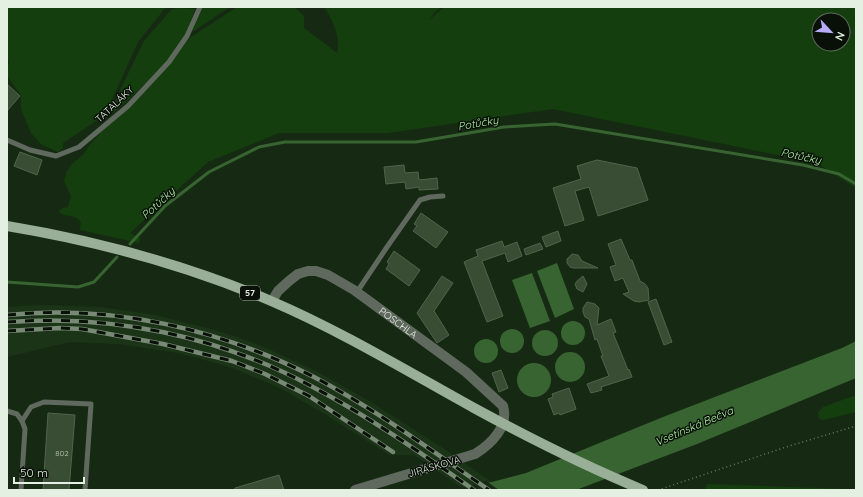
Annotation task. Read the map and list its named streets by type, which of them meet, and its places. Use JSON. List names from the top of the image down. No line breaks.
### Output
{"streets":{"main road":["57"],"street":["POSCHLA","JIRÁSKOVA"],"lane":["TATALÁKY"]},"crossings":[["57","POSCHLA"],["POSCHLA","JIRÁSKOVA"]],"water":["Potůčky","Vsetínská Bečva"],"house_numbers":["802"],"scale_bar":"50 m","north":"bottom right"}
